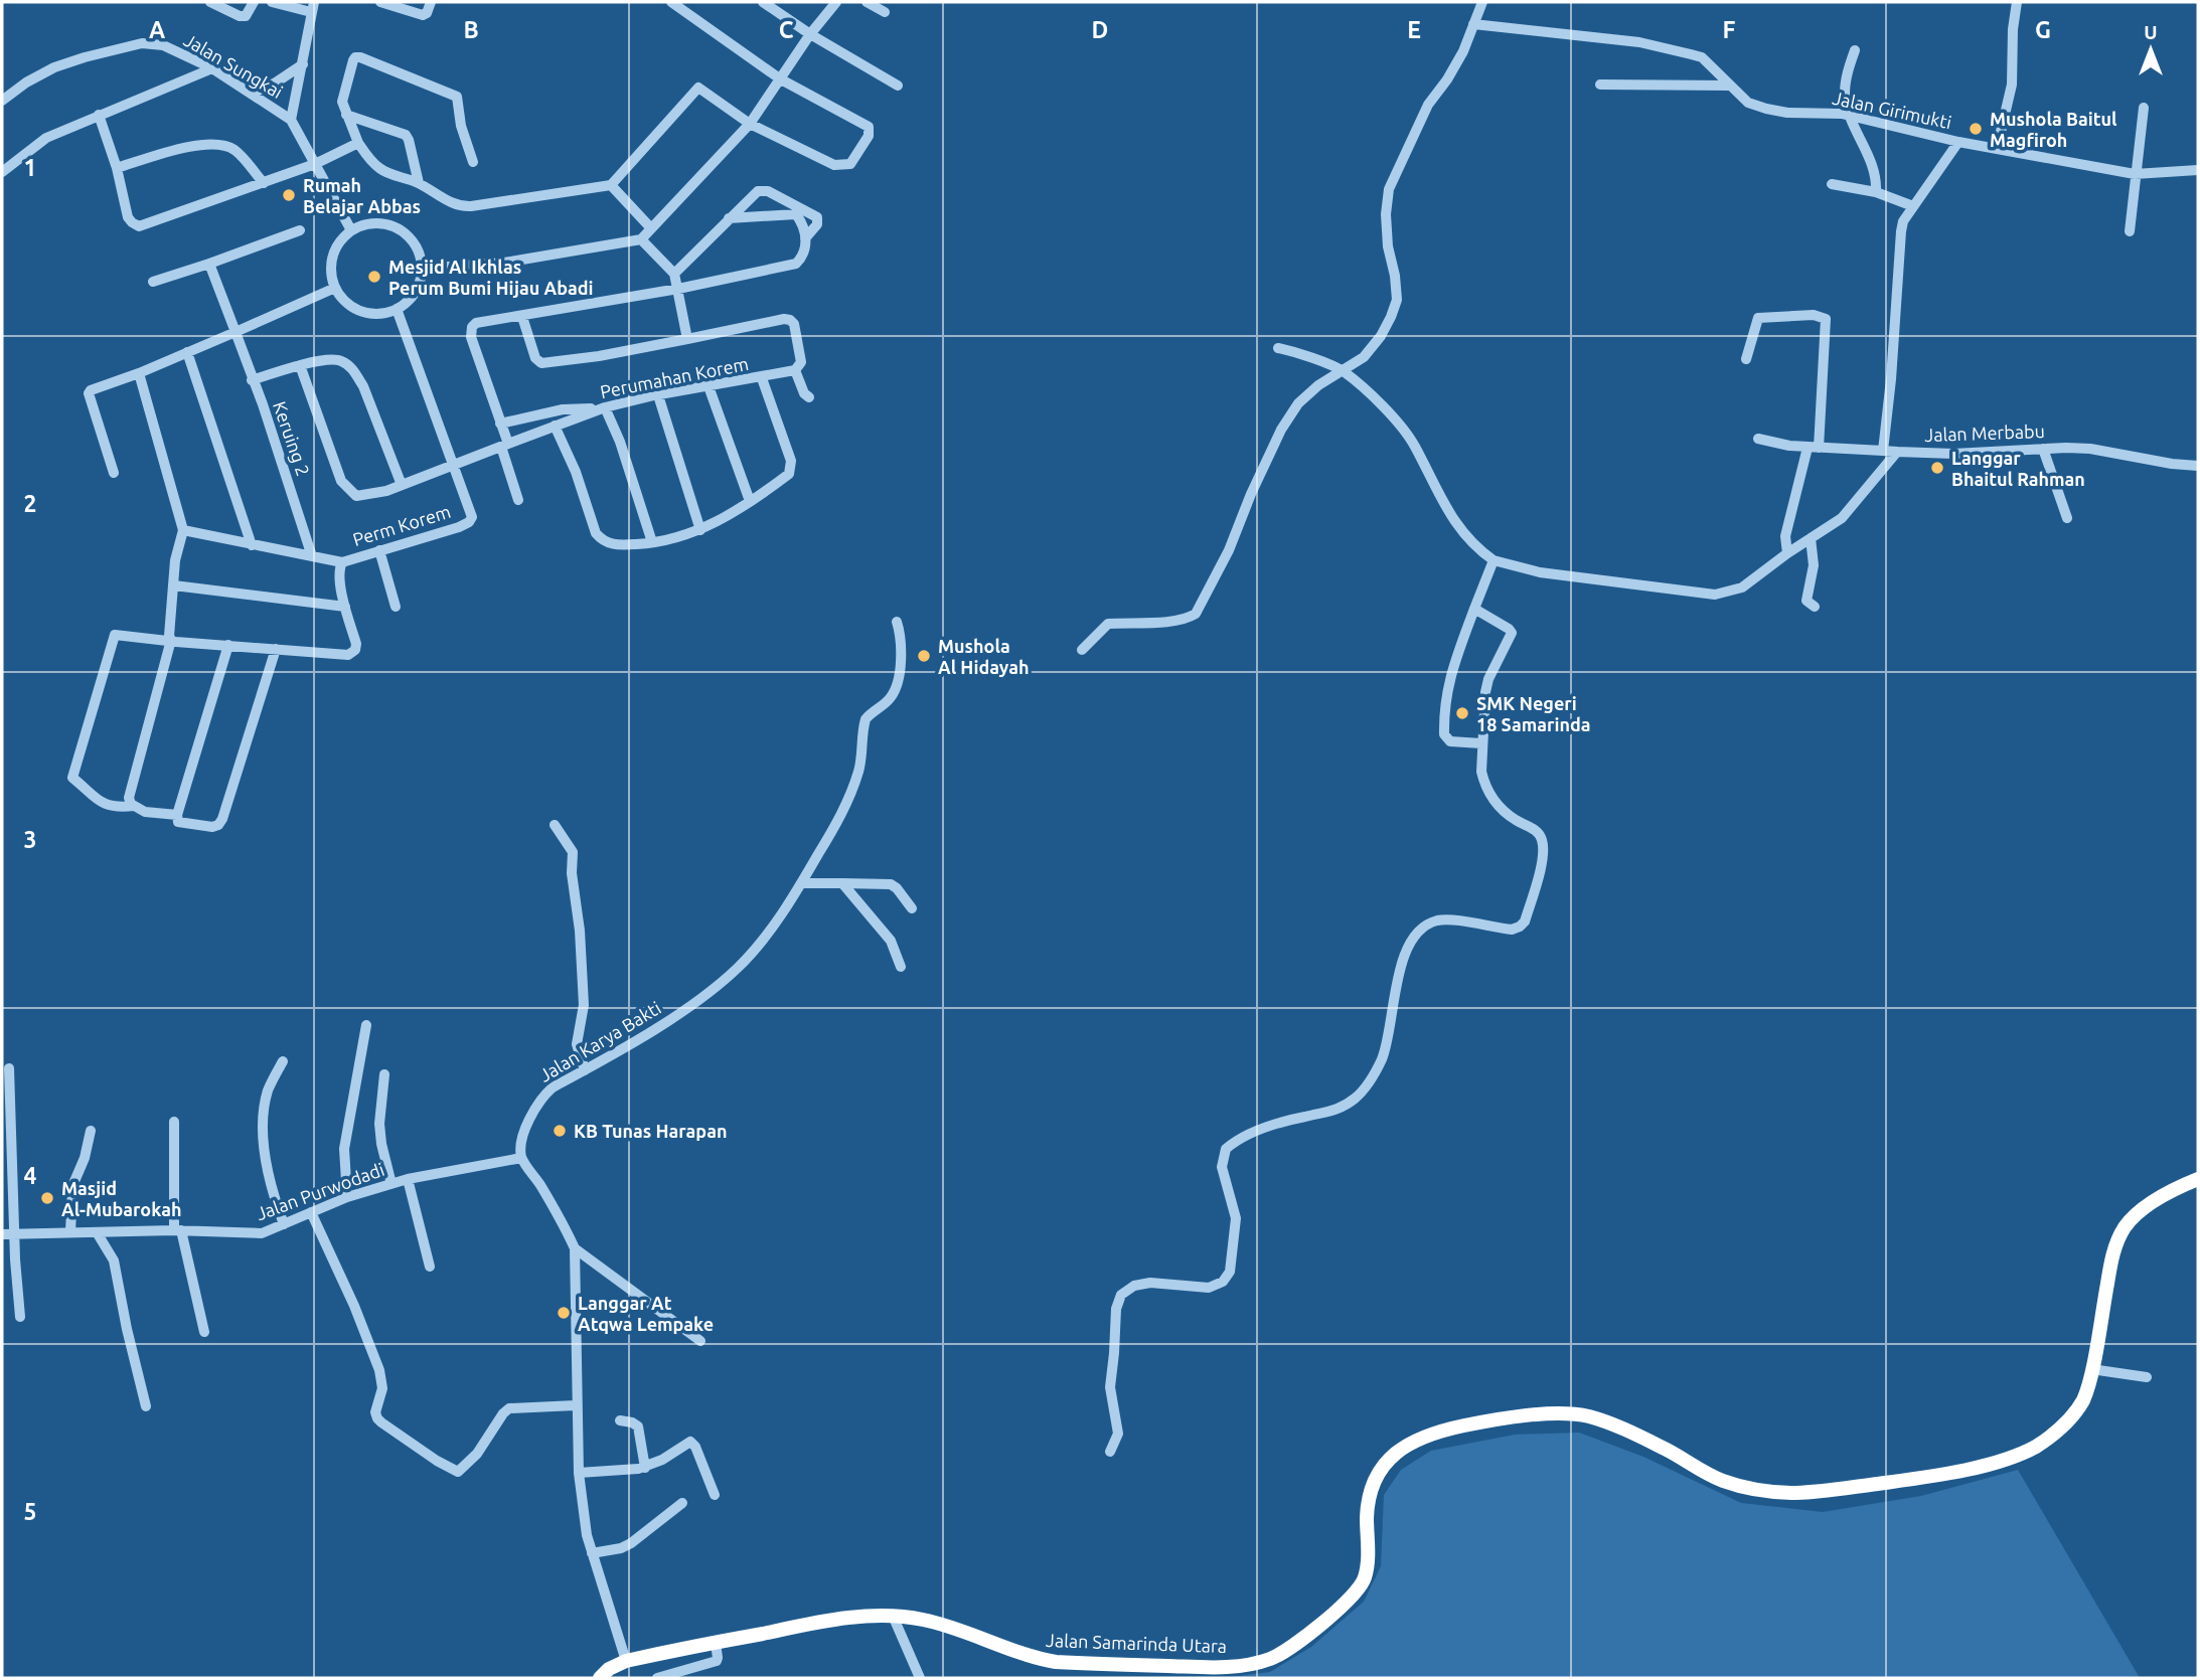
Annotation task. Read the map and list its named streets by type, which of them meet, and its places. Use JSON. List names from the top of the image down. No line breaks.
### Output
{"streets":{"highway":["Jalan Samarinda Utara"],"street":["Jalan Sungkai","Jalan Girimukti","Perumahan Korem","Jalan Merbabu","Keruing 2","Perm Korem","Jalan Karya Bakti","Jalan Purwodadi"]},"crossings":[["Perumahan Korem","Perm Korem"],["Jalan Karya Bakti","Jalan Purwodadi"]],"places":["Mushola Baitul Magfiroh","Rumah Belajar Abbas","Mesjid Al Ikhlas Perum Bumi Hijau Abadi","Langgar Bhaitul Rahman","Mushola Al Hidayah","SMK Negeri 18 Samarinda","KB Tunas Harapan","Masjid Al-Mubarokah","Langgar At Atqwa Lempake"],"north":"top","grid":{"columns":["A","B","C","D","E","F","G"],"rows":["1","2","3","4","5"]}}
